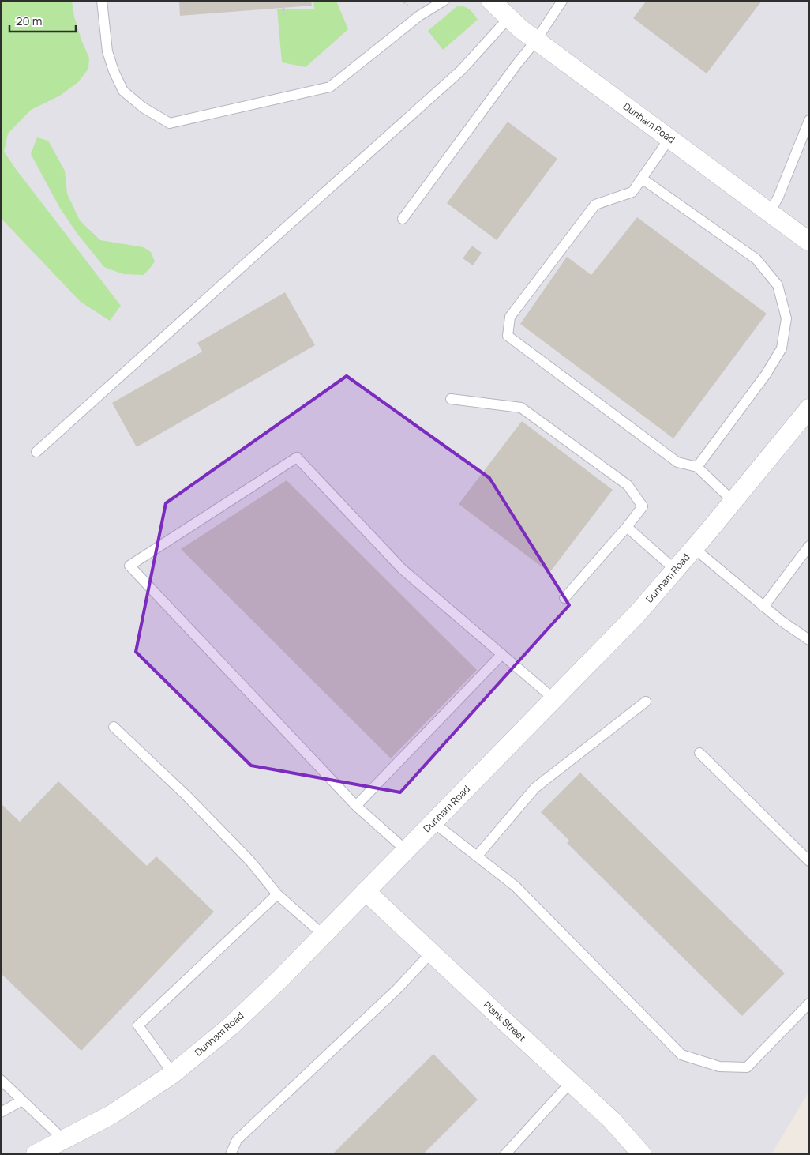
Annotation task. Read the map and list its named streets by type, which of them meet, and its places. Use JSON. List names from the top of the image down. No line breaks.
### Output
{"streets":{"street":["Dunham Road","Plank Street"]},"crossings":[["Dunham Road","Plank Street"]],"scale_bar":"20 m"}
